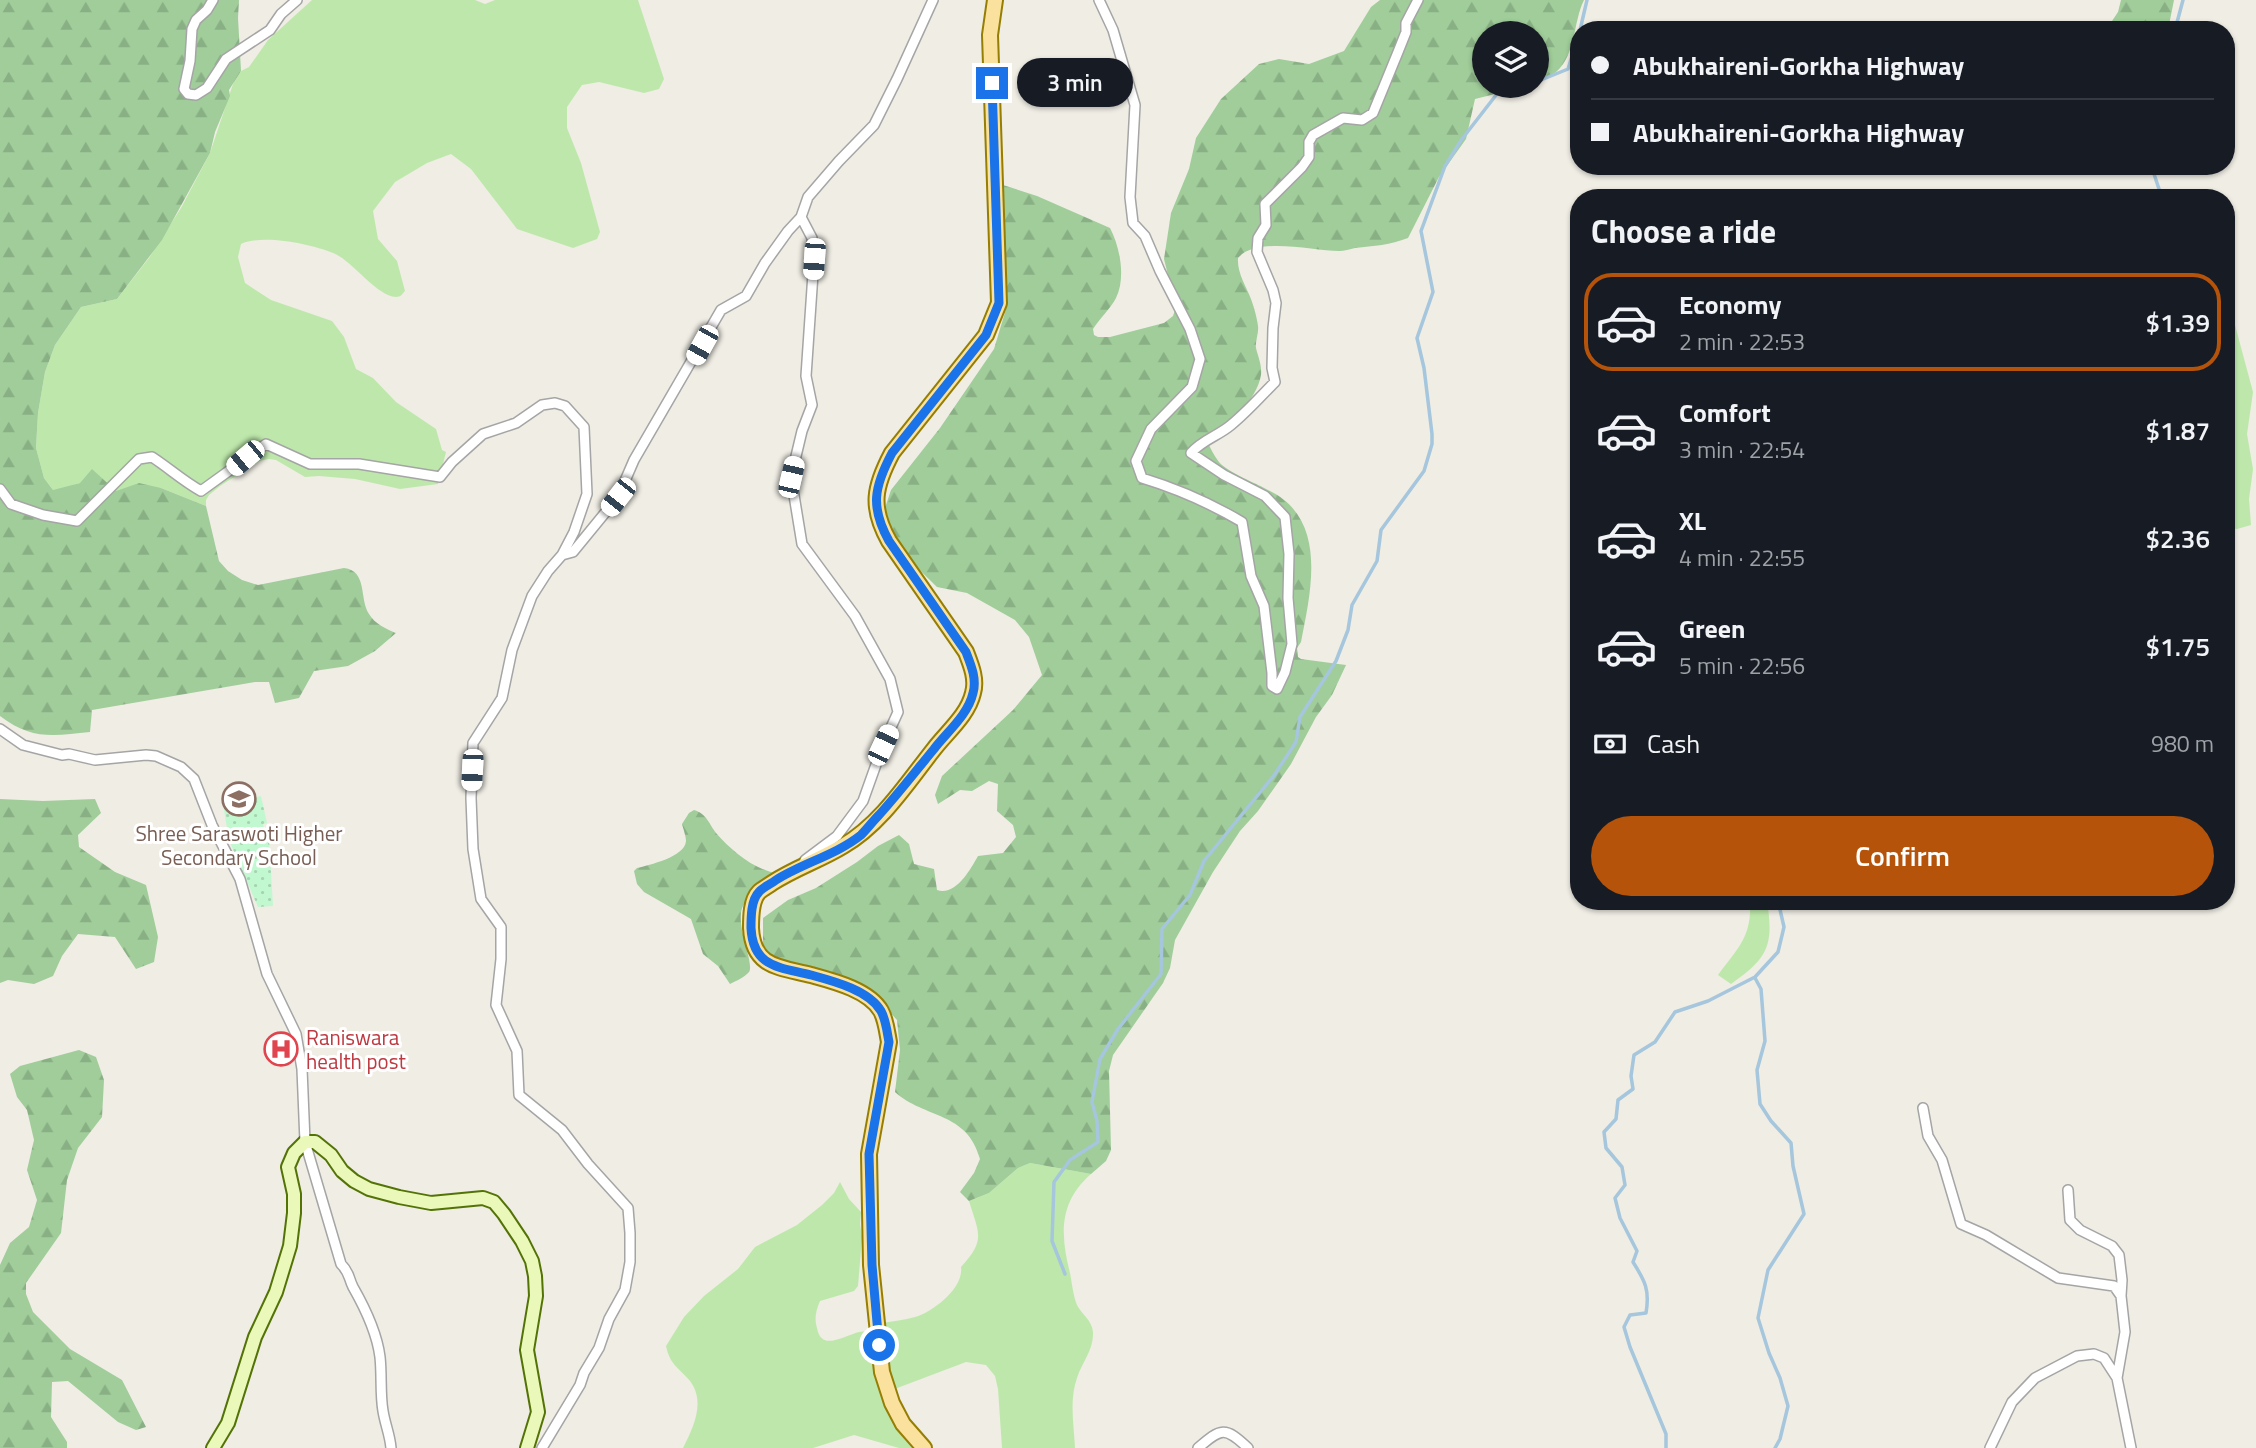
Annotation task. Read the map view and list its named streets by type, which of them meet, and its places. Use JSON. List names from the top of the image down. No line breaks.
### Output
{"places":{"school or university":["Shree Saraswoti Higher Secondary School"],"hospital":["Raniswara health post"]},"page":{"banner":["Abukhaireni-Gorkha Highway","Abukhaireni-Gorkha Highway"],"bubble":"3 min","heading":"Choose a ride","list":[{"name":"Economy","note":"2 min · 22:53","value":"$1.39"},{"name":"Comfort","note":"3 min · 22:54","value":"$1.87"},{"name":"XL","note":"4 min · 22:55","value":"$2.36"},{"name":"Green","note":"5 min · 22:56","value":"$1.75"}],"pay":["Cash","980 m"],"buttons":"Confirm"}}
